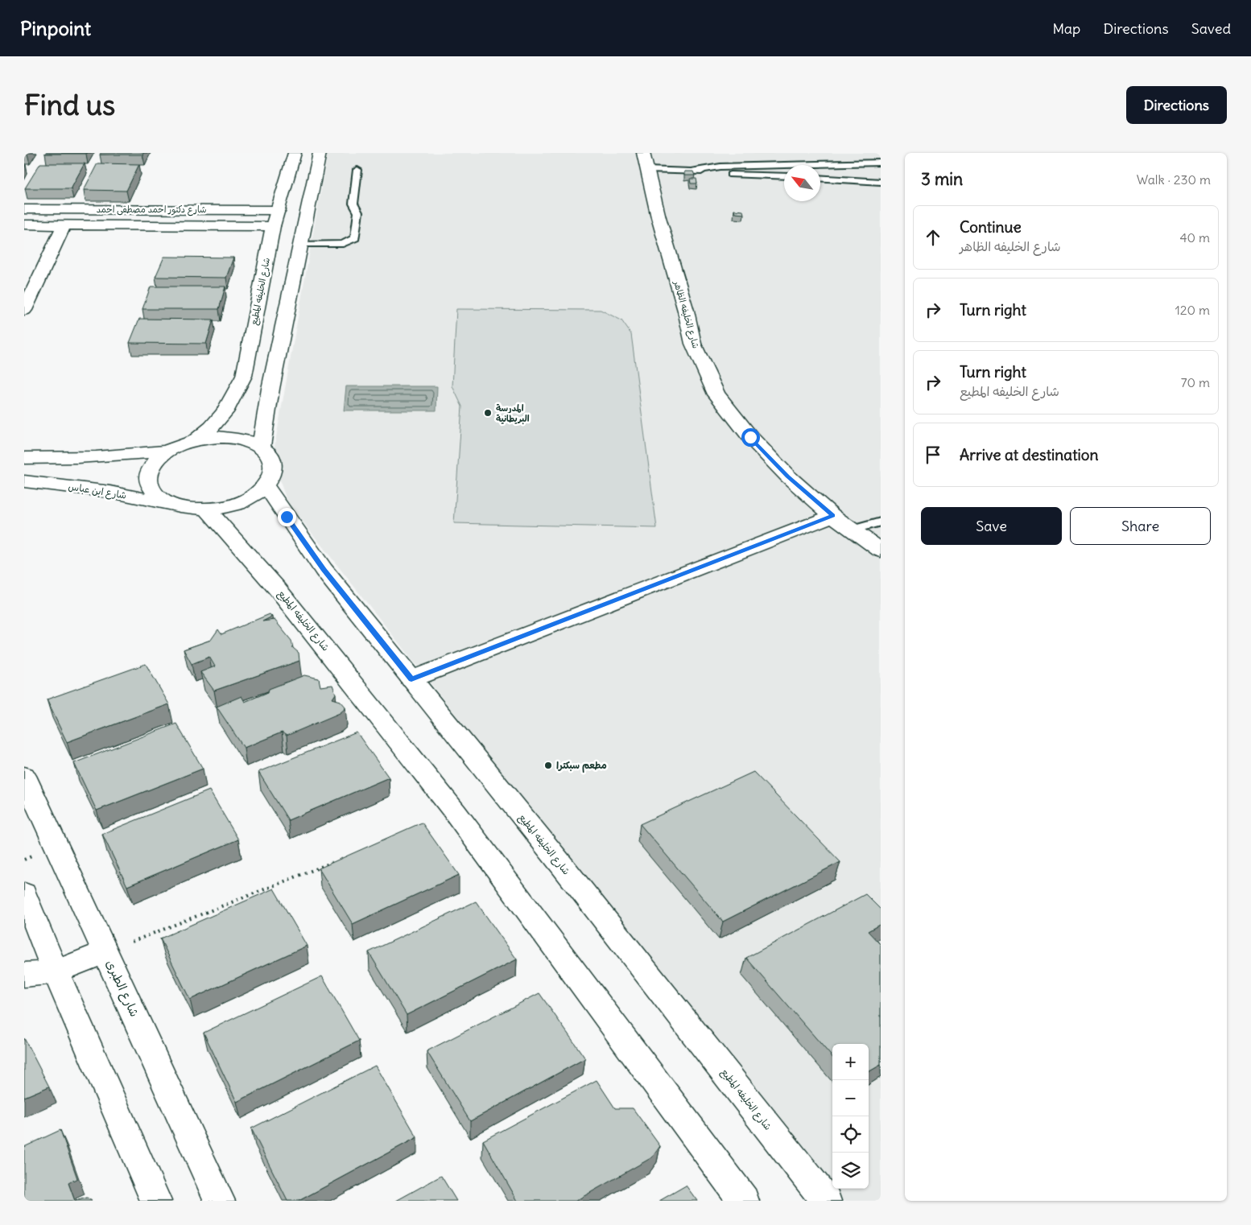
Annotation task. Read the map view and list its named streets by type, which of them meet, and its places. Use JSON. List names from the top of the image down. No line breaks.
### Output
{"streets":{"street":["شارع دكتور احمد مصطفى احمد","شارع الخليفه المطيع","شارع الخليفه الظاهر","شارع ابن عباس","شارع الطبرى"]},"crossings":[["شارع دكتور احمد مصطفى احمد","شارع الخليفه المطيع"],["شارع الخليفه المطيع","شارع ابن عباس"]],"places":["المدرسة البريطانية","مطعم سبكترا"],"north":"top left","page":{"header":"Pinpoint","nav":["Map","Directions","Saved"],"buttons":["Directions",["Save","Share"]],"title":"Find us","heading":["3 min","Walk · 230 m"],"list":[["Continue","شارع الخليفه الظاهر","40 m"],["Turn right","120 m"],["Turn right","شارع الخليفه المطيع","70 m"],"Arrive at destination"],"map_buttons":["+","−"]}}
